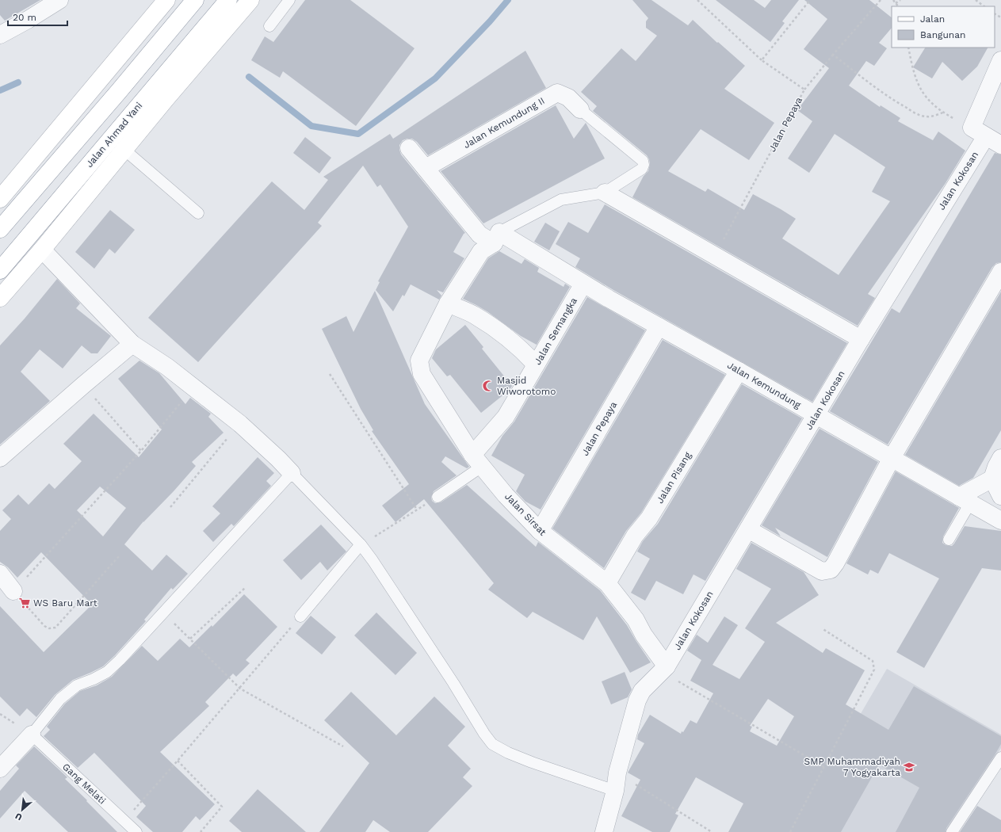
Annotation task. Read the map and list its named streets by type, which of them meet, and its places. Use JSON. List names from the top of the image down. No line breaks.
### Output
{"streets":{"main road":["Jalan Ahmad Yani"],"street":["Jalan Kemundung II","Jalan Pepaya","Jalan Kokosan","Jalan Semangka","Jalan Kemundung","Jalan Pisang","Jalan Sirsat"],"lane":["Gang Melati"]},"crossings":[["Jalan Kemundung II","Jalan Kemundung"],["Jalan Pepaya","Jalan Kemundung"],["Jalan Pepaya","Jalan Sirsat"],["Jalan Kokosan","Jalan Kemundung"],["Jalan Kokosan","Jalan Sirsat"],["Jalan Semangka","Jalan Kemundung"],["Jalan Semangka","Jalan Sirsat"],["Jalan Kemundung","Jalan Pisang"],["Jalan Kemundung","Jalan Sirsat"],["Jalan Pisang","Jalan Sirsat"]],"places":{"mosque":["Masjid Wiworotomo"],"supermarket":["WS Baru Mart"],"school or university":["SMP Muhammadiyah 7 Yogyakarta"]},"legend":["Jalan","Bangunan"],"scale_bar":"20 m","north":"bottom left"}
